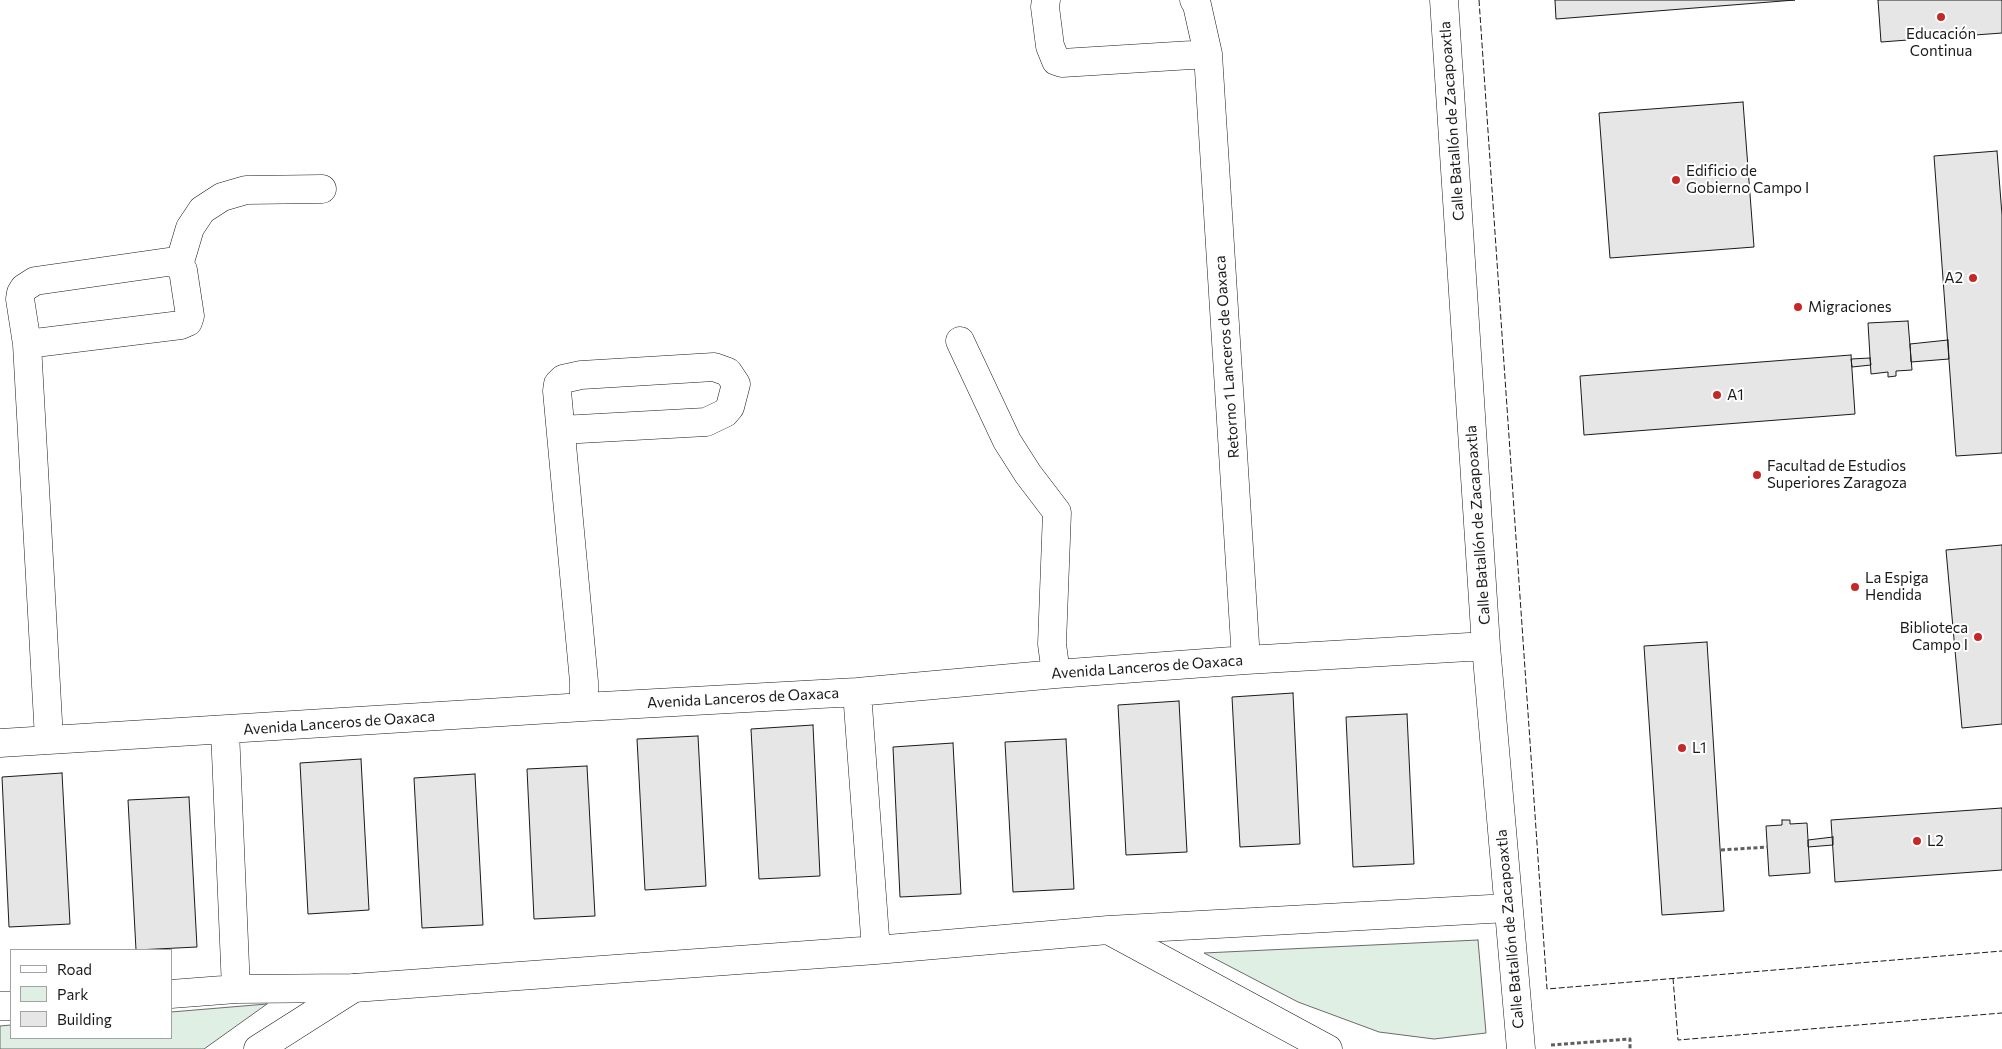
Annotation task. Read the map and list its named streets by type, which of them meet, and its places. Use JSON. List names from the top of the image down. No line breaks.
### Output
{"streets":{"street":["Calle Batallón de Zacapoaxtla","Retorno 1 Lanceros de Oaxaca","Avenida Lanceros de Oaxaca"]},"crossings":[["Calle Batallón de Zacapoaxtla","Avenida Lanceros de Oaxaca"],["Retorno 1 Lanceros de Oaxaca","Avenida Lanceros de Oaxaca"]],"places":["Educación Continua","Edificio de Gobierno Campo I","A2","Migraciones","A1","Facultad de Estudios Superiores Zaragoza","La Espiga Hendida","Biblioteca Campo I","L1","L2"],"legend":["Road","Park","Building"]}
